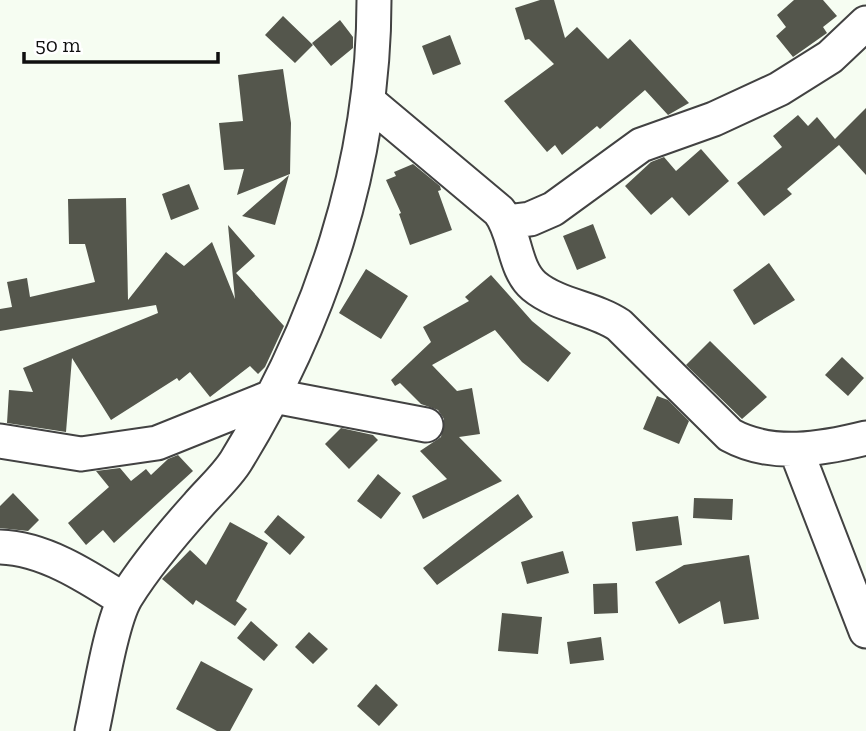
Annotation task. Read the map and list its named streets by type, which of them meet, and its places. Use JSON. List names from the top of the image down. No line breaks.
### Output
{"scale_bar":"50 m"}
